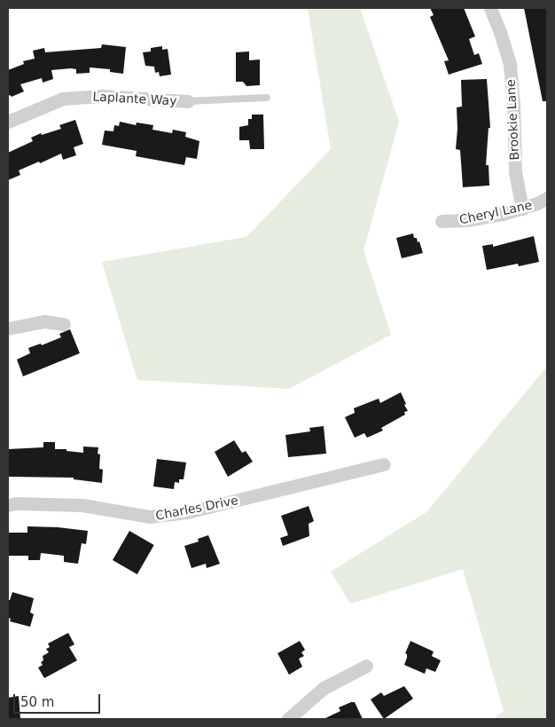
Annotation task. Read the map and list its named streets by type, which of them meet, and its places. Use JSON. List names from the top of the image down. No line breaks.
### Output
{"streets":{"street":["Laplante Way","Brookie Lane","Cheryl Lane","Charles Drive"]},"crossings":[["Brookie Lane","Cheryl Lane"]],"scale_bar":"50 m"}
